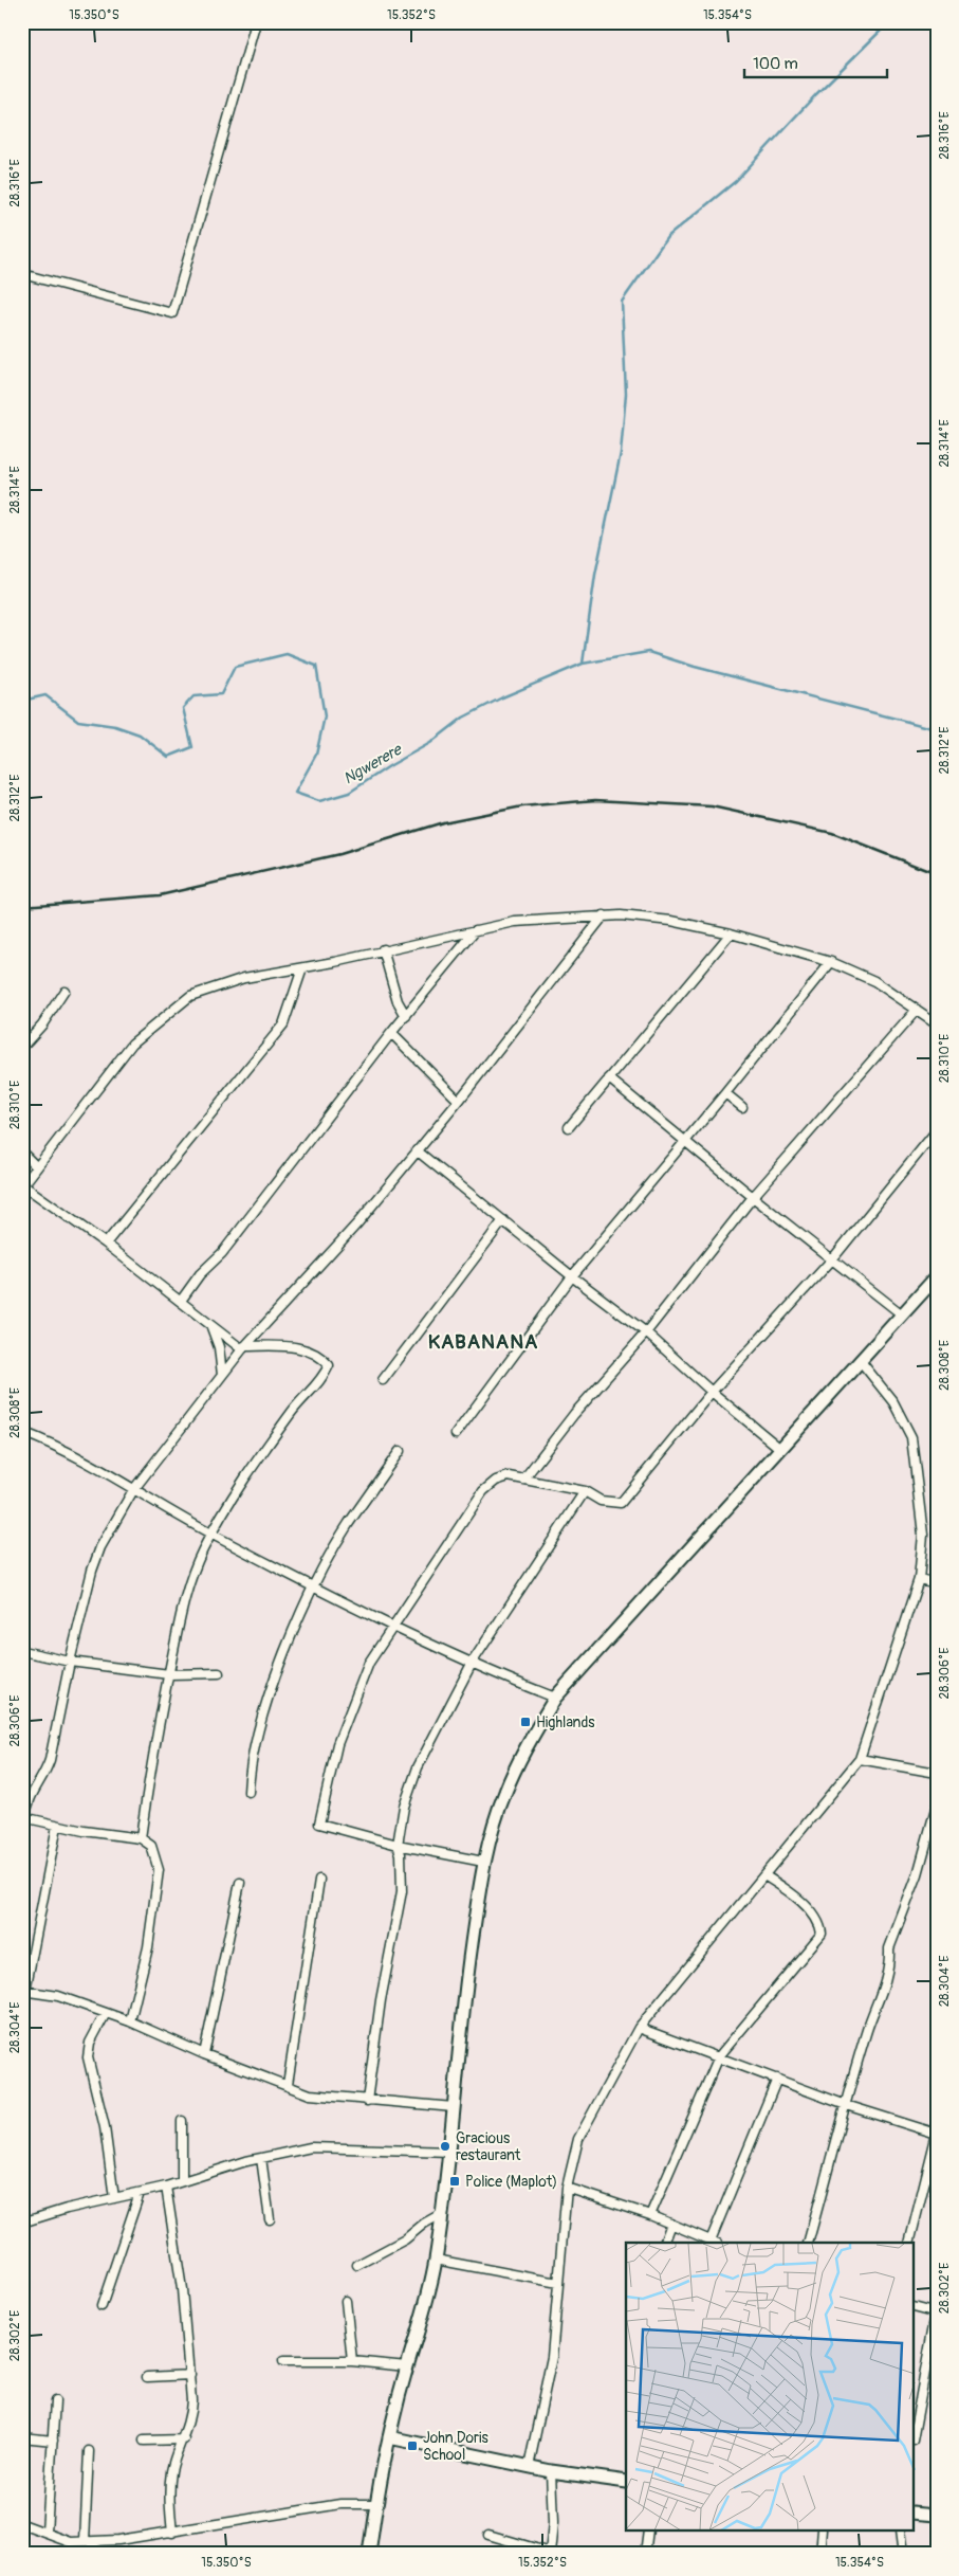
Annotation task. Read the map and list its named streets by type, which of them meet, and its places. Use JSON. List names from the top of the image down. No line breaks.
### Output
{"districts":["KABANANA"],"water":["Ngwerere"],"places":{"transit":["Highlands","Police (Maplot)","John Doris School"],"other":["Gracious restaurant"]},"scale_bar":"100 m","coordinates":["15.350°S","15.352°S","15.354°S","28.316°E","28.314°E","28.312°E","28.310°E","28.308°E","28.306°E","28.304°E","28.302°E"]}
